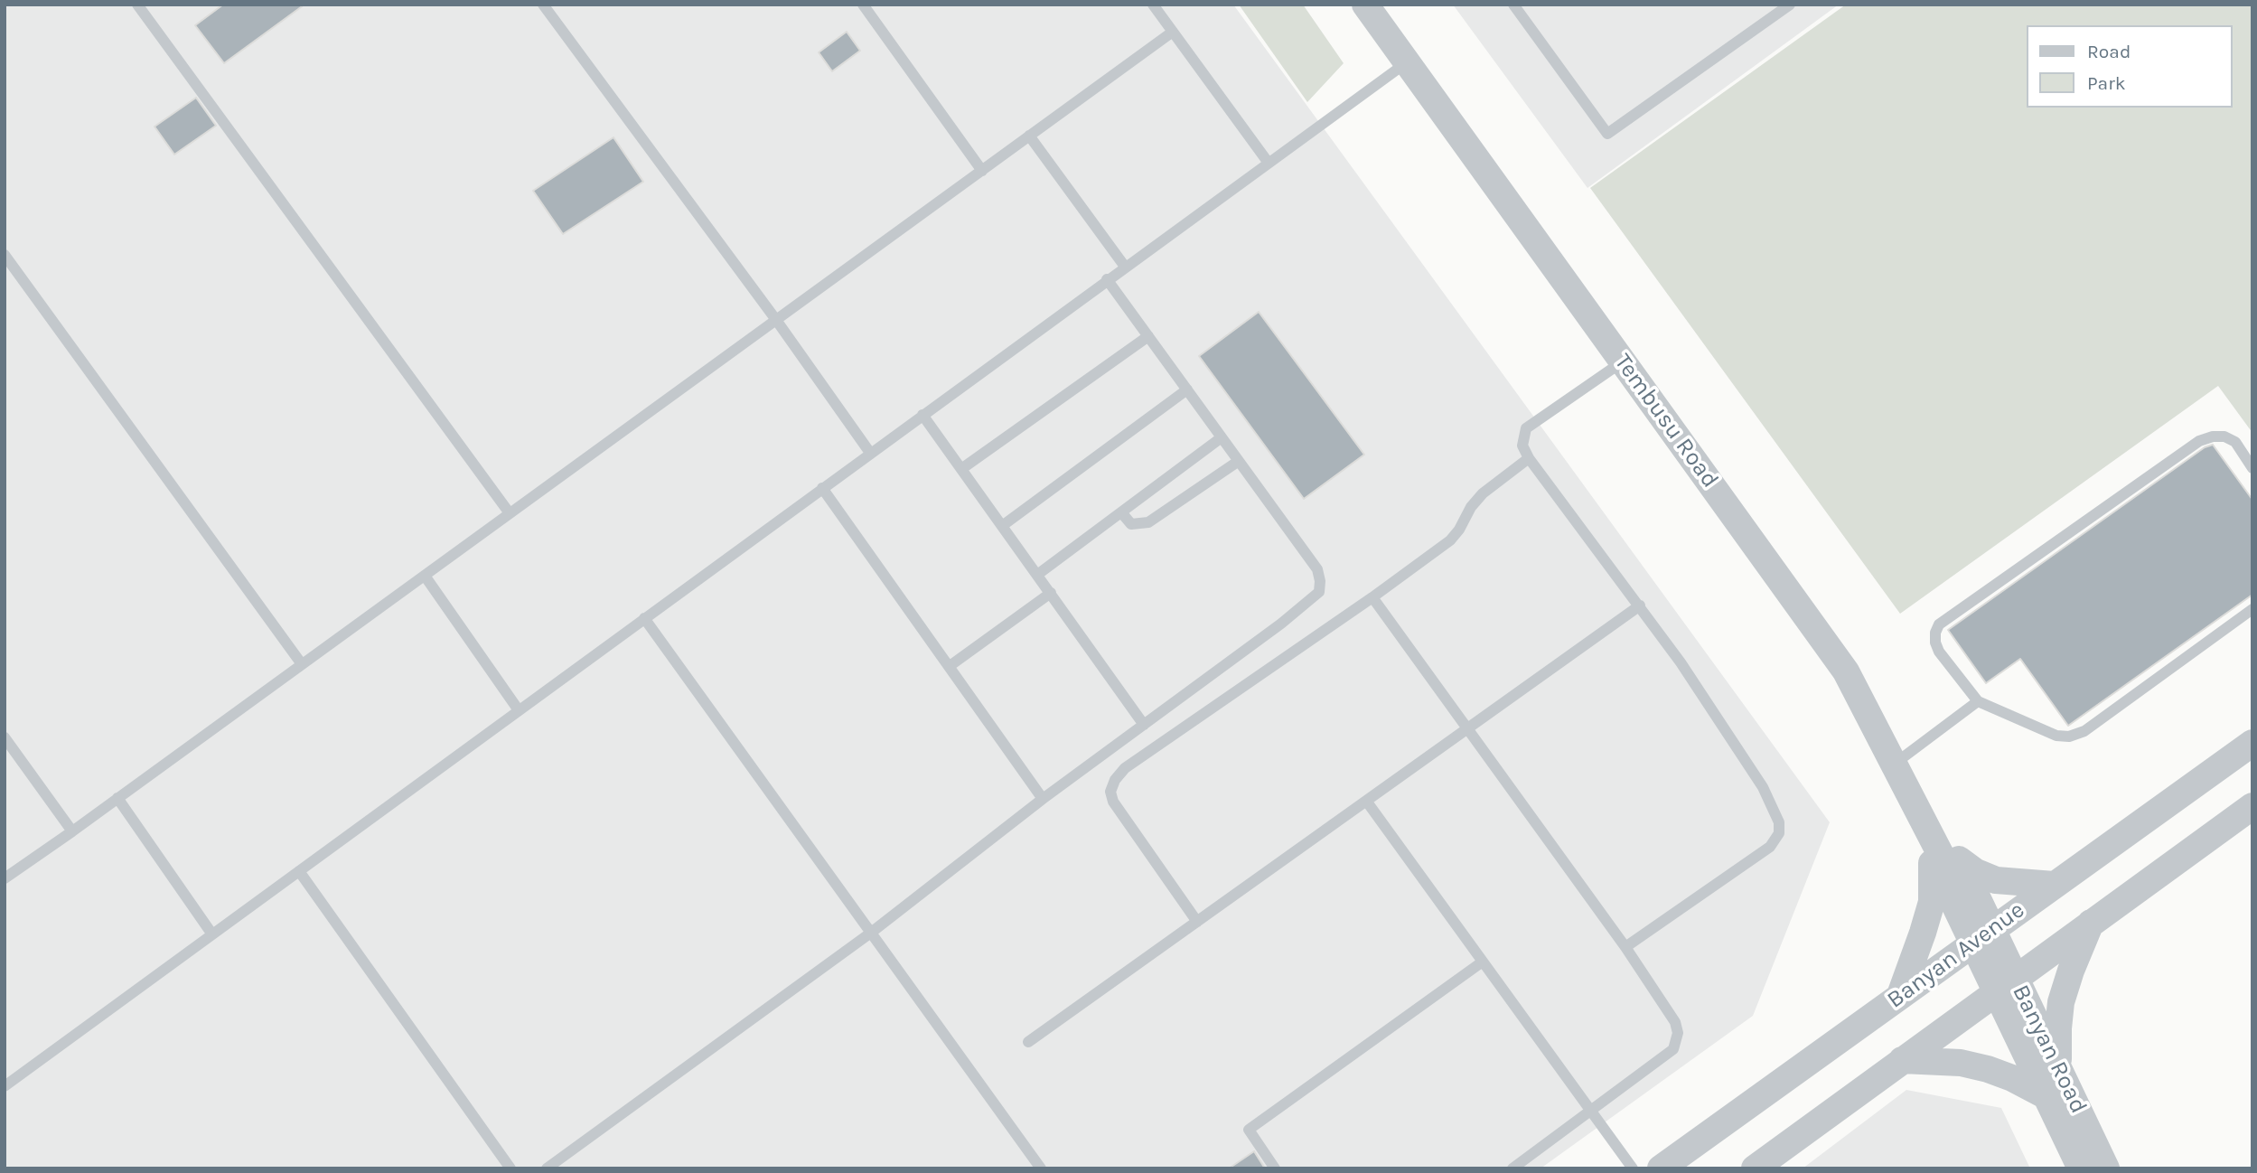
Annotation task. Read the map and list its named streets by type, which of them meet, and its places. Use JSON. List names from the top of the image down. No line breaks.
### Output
{"streets":{"street":["Tembusu Road","Banyan Avenue","Banyan Road"]},"crossings":[["Tembusu Road","Banyan Avenue"],["Tembusu Road","Banyan Road"],["Banyan Avenue","Banyan Road"]],"legend":["Road","Park"]}
